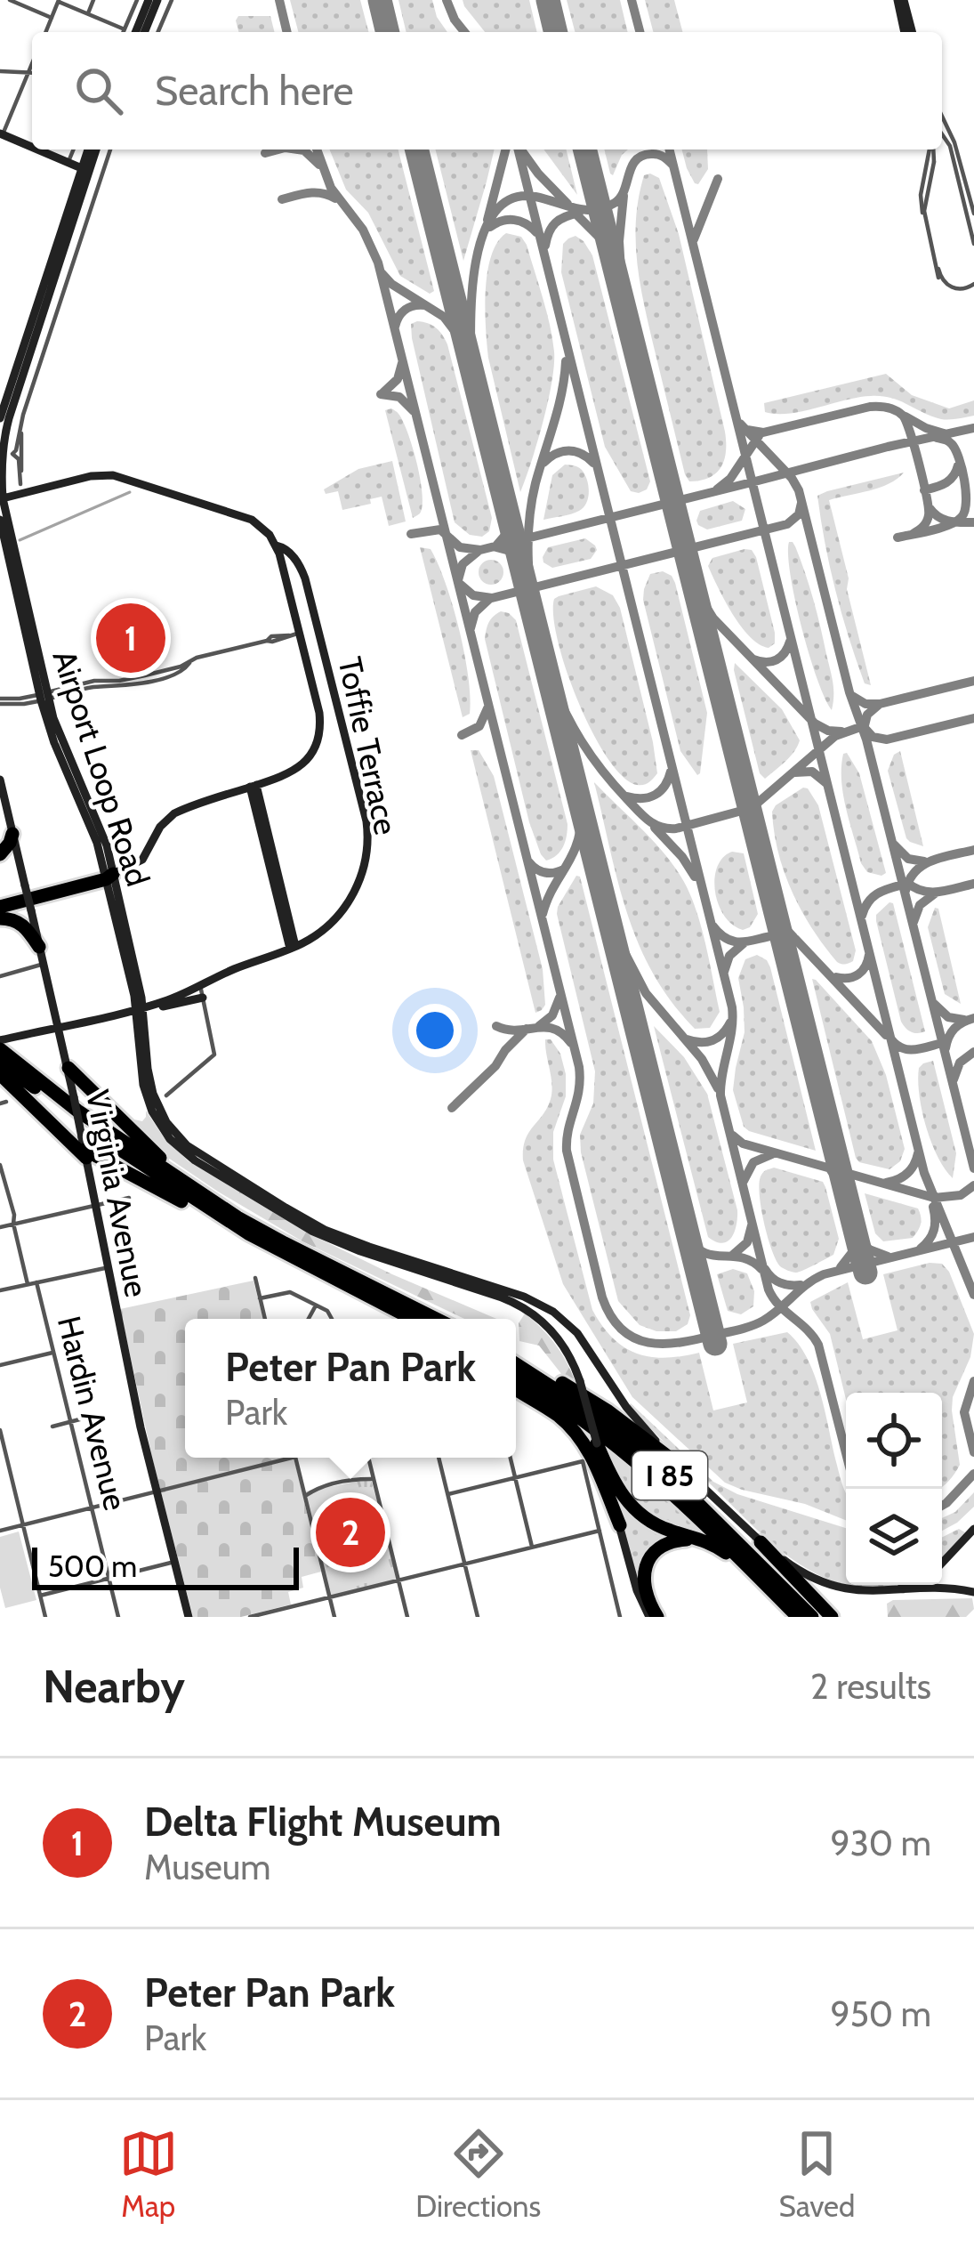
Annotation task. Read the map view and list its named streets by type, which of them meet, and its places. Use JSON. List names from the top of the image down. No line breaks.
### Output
{"streets":{"highway":["I 85"],"main road":["Toffie Terrace","Airport Loop Road","Virginia Avenue"],"street":["Hardin Avenue"]},"crossings":[["Toffie Terrace","Airport Loop Road"],["Toffie Terrace","Virginia Avenue"]],"scale_bar":"500 m","page":{"search":"Search here","pins":["1","2"],"popup":["Peter Pan Park","Park"],"scale":"500 m","heading":["Nearby","2 results"],"list":[{"mark":"1","name":"Delta Flight Museum","note":"Museum","value":"930 m"},{"mark":"2","name":"Peter Pan Park","note":"Park","value":"950 m"}],"nav":["Map","Directions","Saved"]}}
